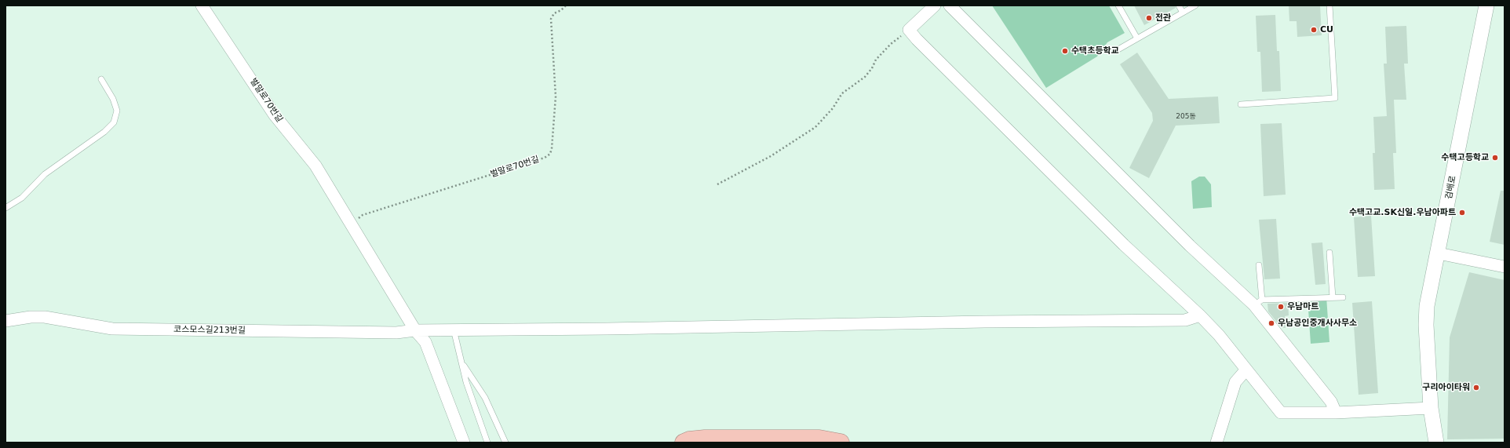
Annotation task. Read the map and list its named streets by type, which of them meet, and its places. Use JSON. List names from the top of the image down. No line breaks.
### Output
{"streets":{"street":["벌말로70번길","검배로","코스모스길213번길"]},"crossings":[["벌말로70번길","코스모스길213번길"]],"places":["전관","CU","수택초등학교","수택고등학교","수택고교.SK신일.우남아파트","우남마트","우남공인중개사사무소","구리아이타워"],"house_numbers":["205동"]}
